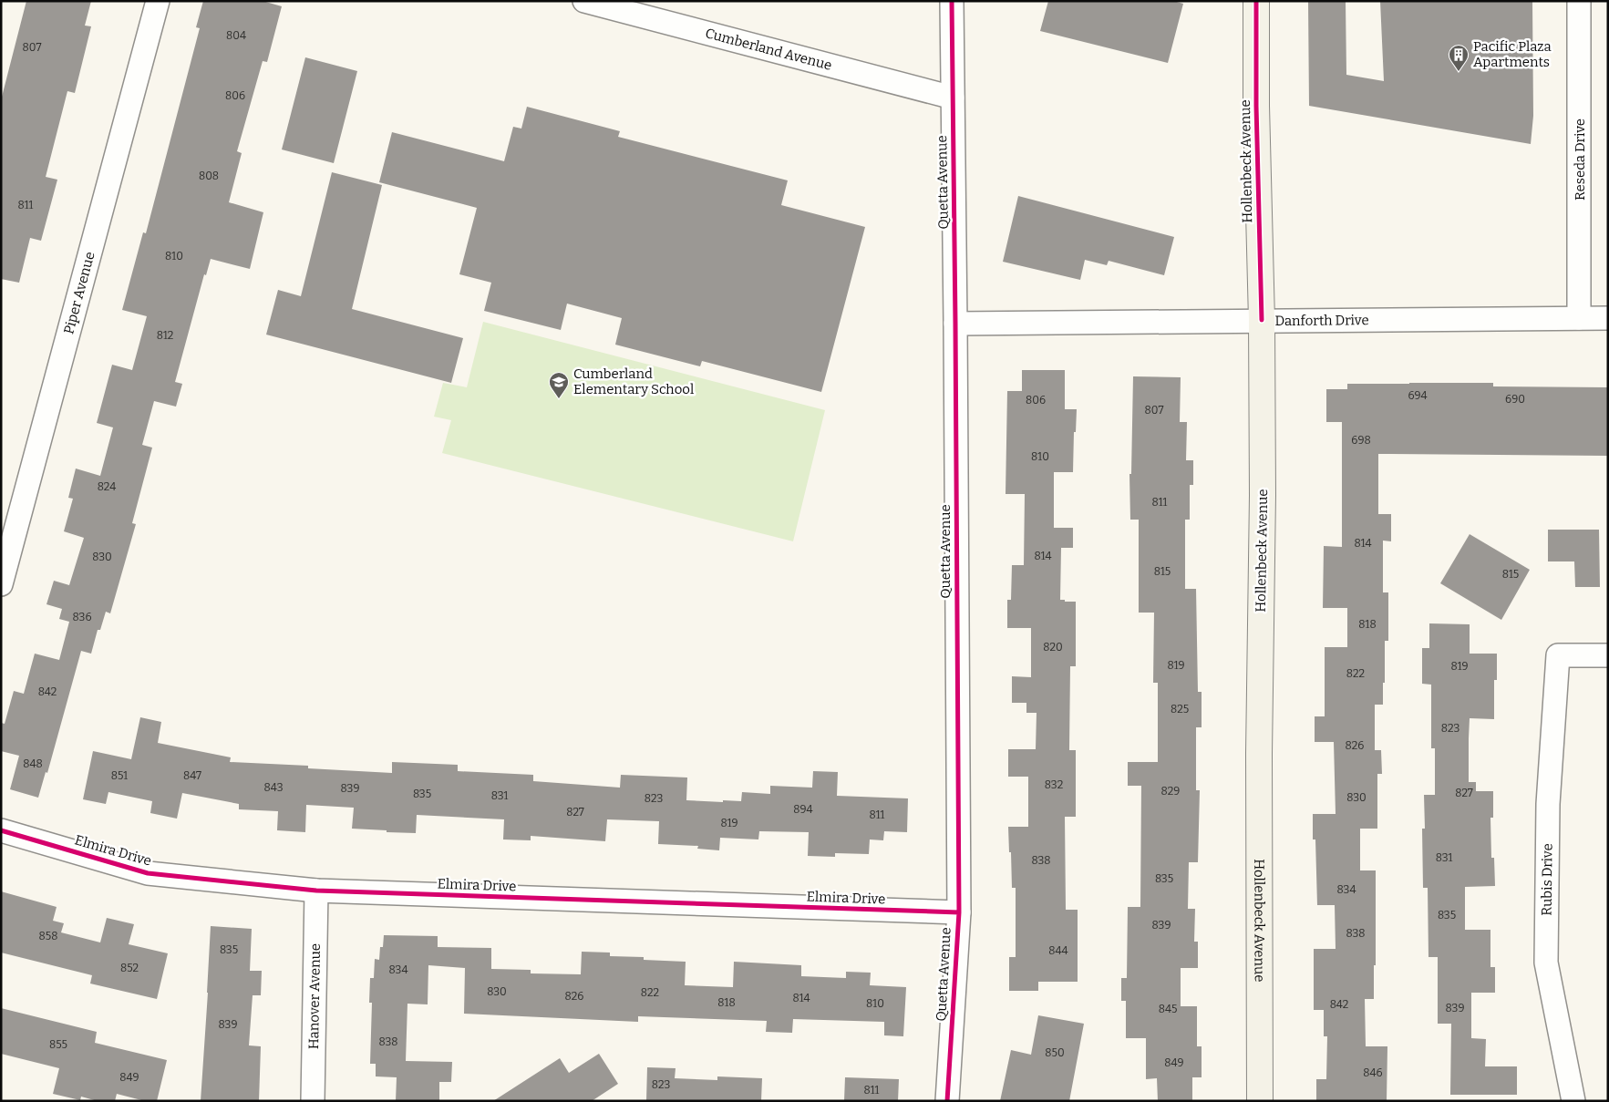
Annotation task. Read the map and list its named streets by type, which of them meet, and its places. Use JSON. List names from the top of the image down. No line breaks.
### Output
{"streets":{"street":["Cumberland Avenue","Reseda Drive","Hollenbeck Avenue","Quetta Avenue","Piper Avenue","Danforth Drive","Elmira Drive","Rubis Drive","Hanover Avenue"]},"crossings":[["Cumberland Avenue","Quetta Avenue"],["Reseda Drive","Danforth Drive"],["Hollenbeck Avenue","Danforth Drive"],["Quetta Avenue","Danforth Drive"],["Quetta Avenue","Elmira Drive"],["Elmira Drive","Hanover Avenue"]],"places":{"building":["Pacific Plaza Apartments"],"school or university":["Cumberland Elementary School"]},"house_numbers":["804","807","806","808","811","810","812","694","690","806","807","698","810","824","811","814","814","830","815","815","836","818","820","819","819","822","842","825","823","826","848","851","847","832","843","839","829","827","835","831","830","823","894","827","811","819","831","838","835","834","835","839","838","858","835","844","852","834","830","822","826","814","818","810","842","839","845","839","838","855","850","849","846","849","823","811"]}
